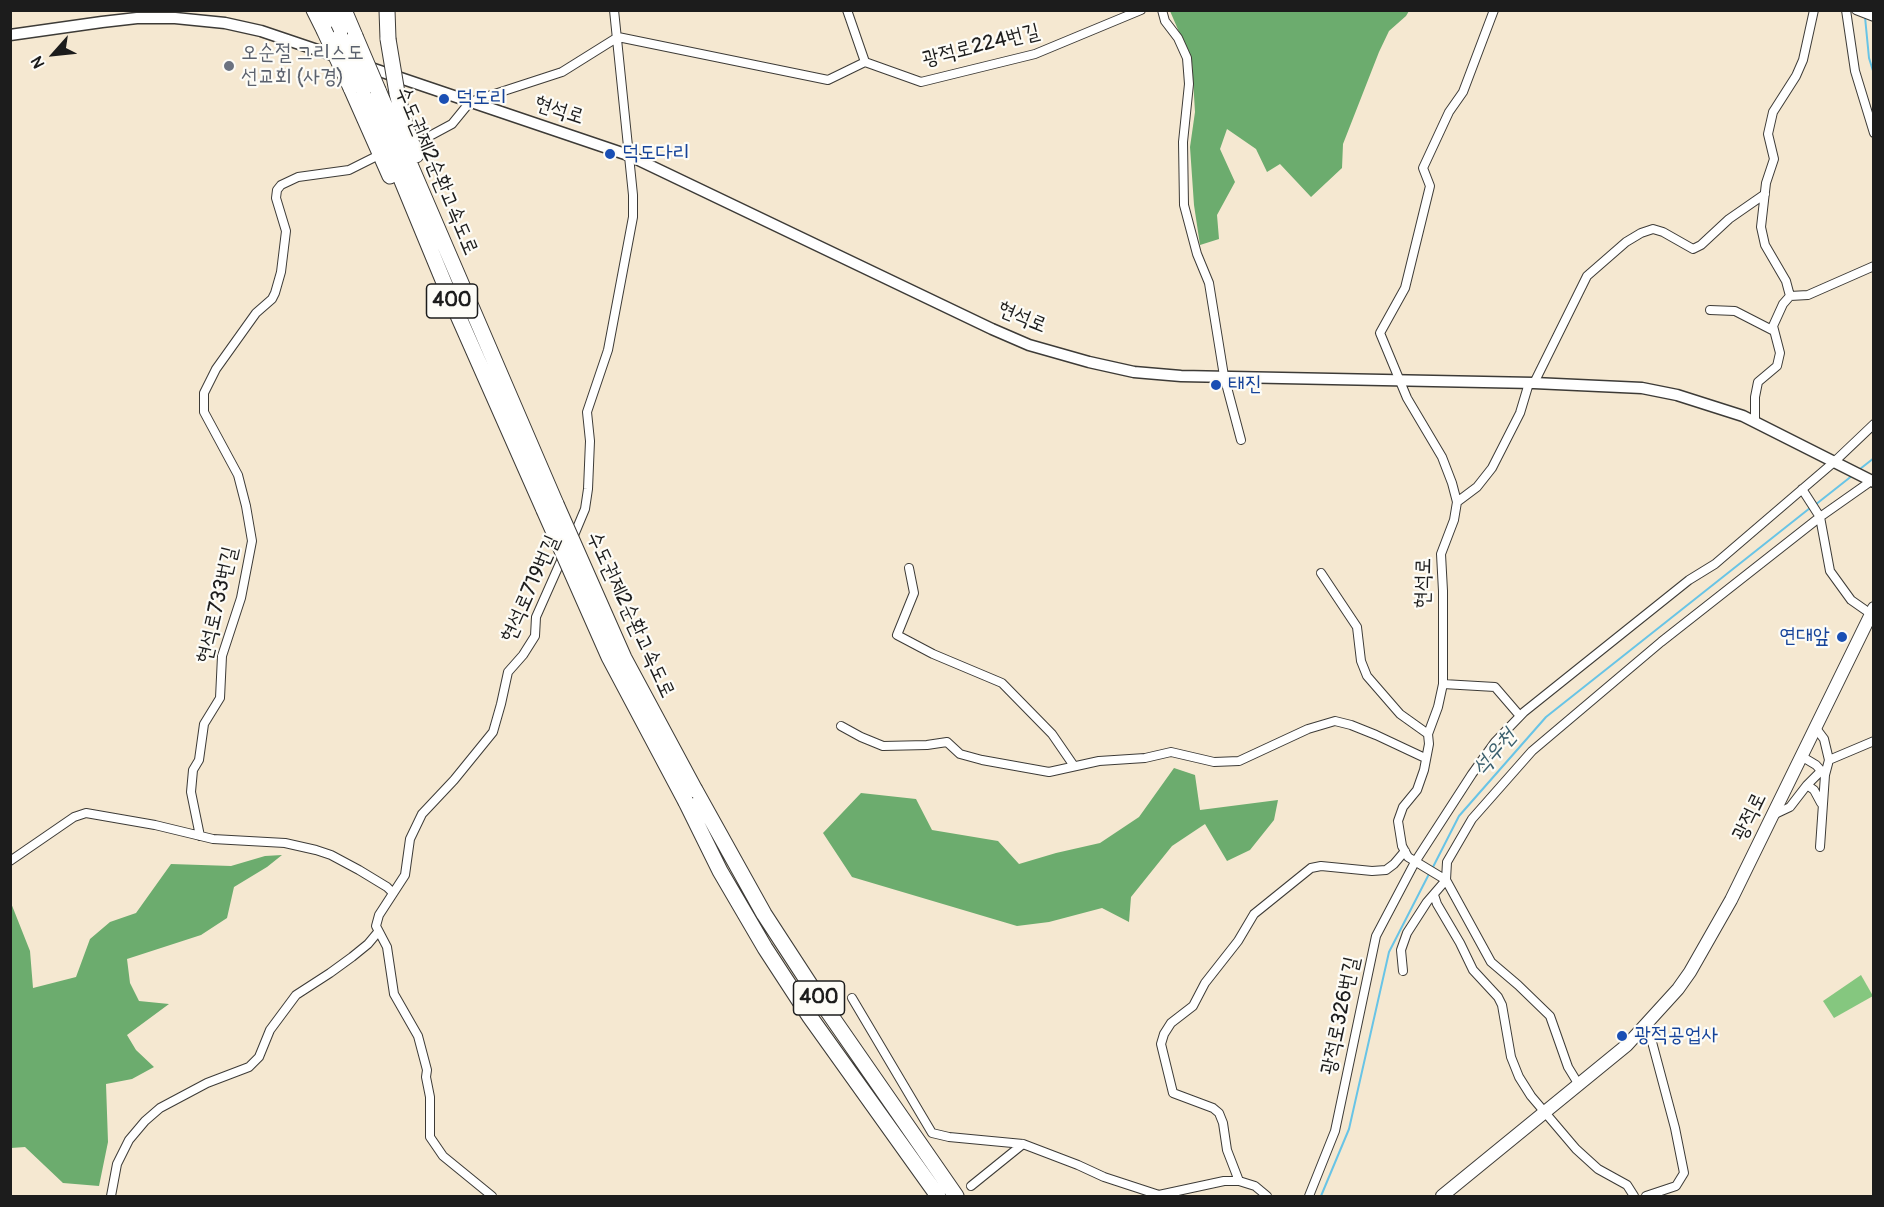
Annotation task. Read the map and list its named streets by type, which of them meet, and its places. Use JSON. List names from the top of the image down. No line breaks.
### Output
{"streets":{"highway":["수도권제2순환고속도로","400"],"main road":["광적로"],"street":["광적로224번길","현석로","현석로719번길","현석로733번길","광적로326번길"]},"crossings":[["현석로","현석로719번길"],["현석로","광적로326번길"]],"water":["석우천"],"places":["오순절 그리스도 선교회 (사경)","덕도리","덕도다리","태진","연대앞","광적공업사"],"north":"bottom left"}
